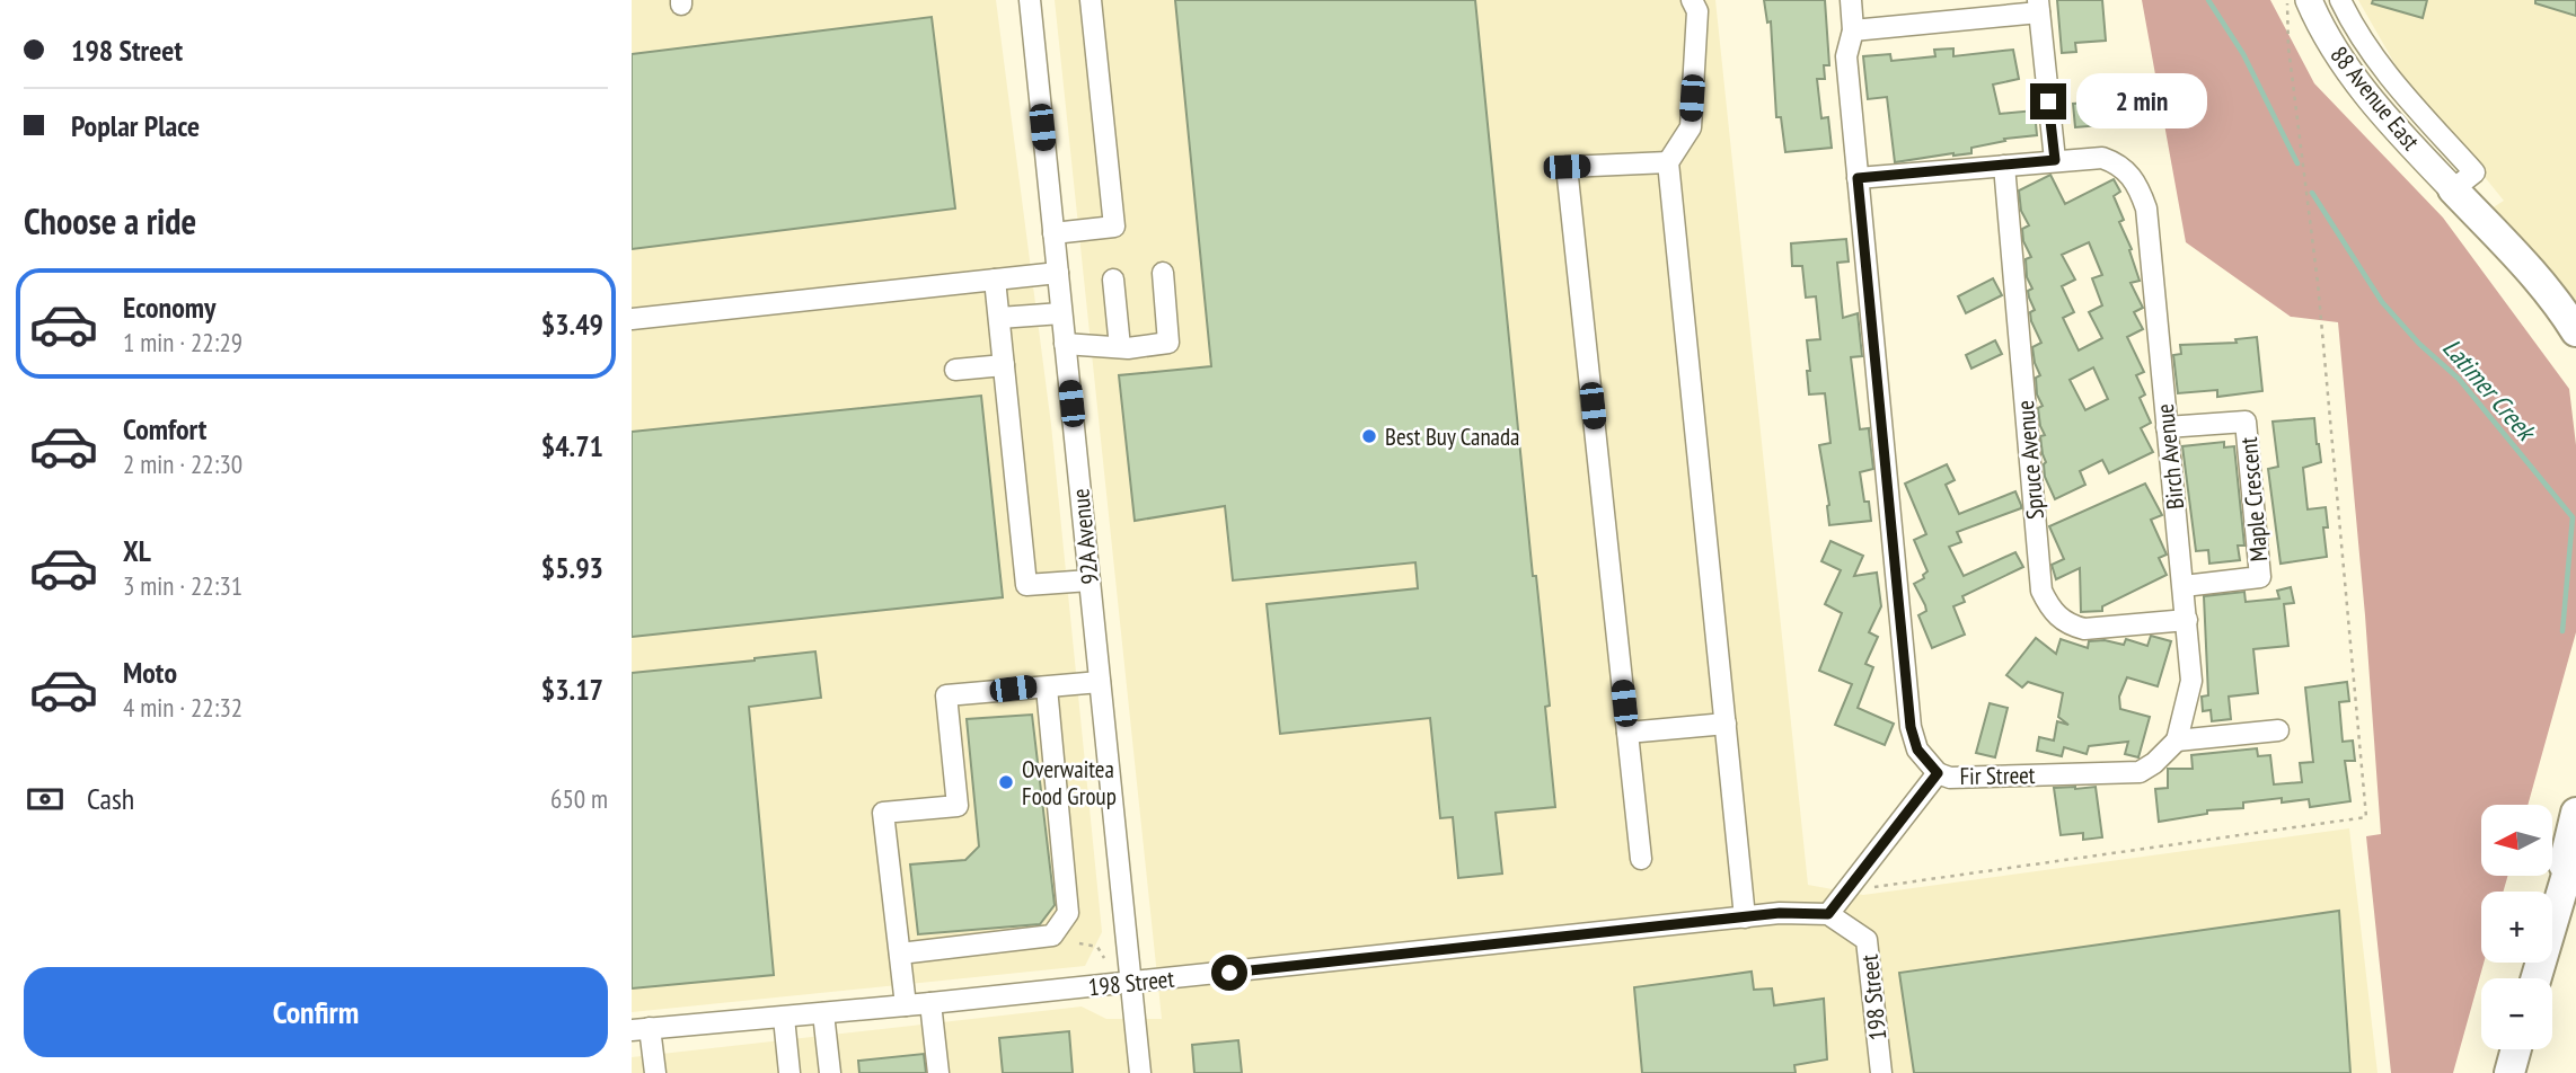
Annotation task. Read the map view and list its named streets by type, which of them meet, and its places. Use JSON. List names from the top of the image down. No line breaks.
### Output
{"streets":{"main road":["88 Avenue East"],"street":["Birch Avenue","Spruce Avenue","Maple Crescent","92A Avenue","Fir Street","198 Street"]},"crossings":[["Birch Avenue","Spruce Avenue"],["Birch Avenue","Maple Crescent"],["Birch Avenue","Fir Street"],["92A Avenue","198 Street"],["Fir Street","198 Street"]],"water":["Latimer Creek"],"places":["Best Buy Canada","Overwaitea Food Group"],"north":"left","page":{"banner":["198 Street","Poplar Place"],"bubble":"2 min","heading":"Choose a ride","list":[{"name":"Economy","note":"1 min · 22:29","value":"$3.49"},{"name":"Comfort","note":"2 min · 22:30","value":"$4.71"},{"name":"XL","note":"3 min · 22:31","value":"$5.93"},{"name":"Moto","note":"4 min · 22:32","value":"$3.17"}],"pay":["Cash","650 m"],"map_buttons":["+","−"],"buttons":"Confirm"}}
